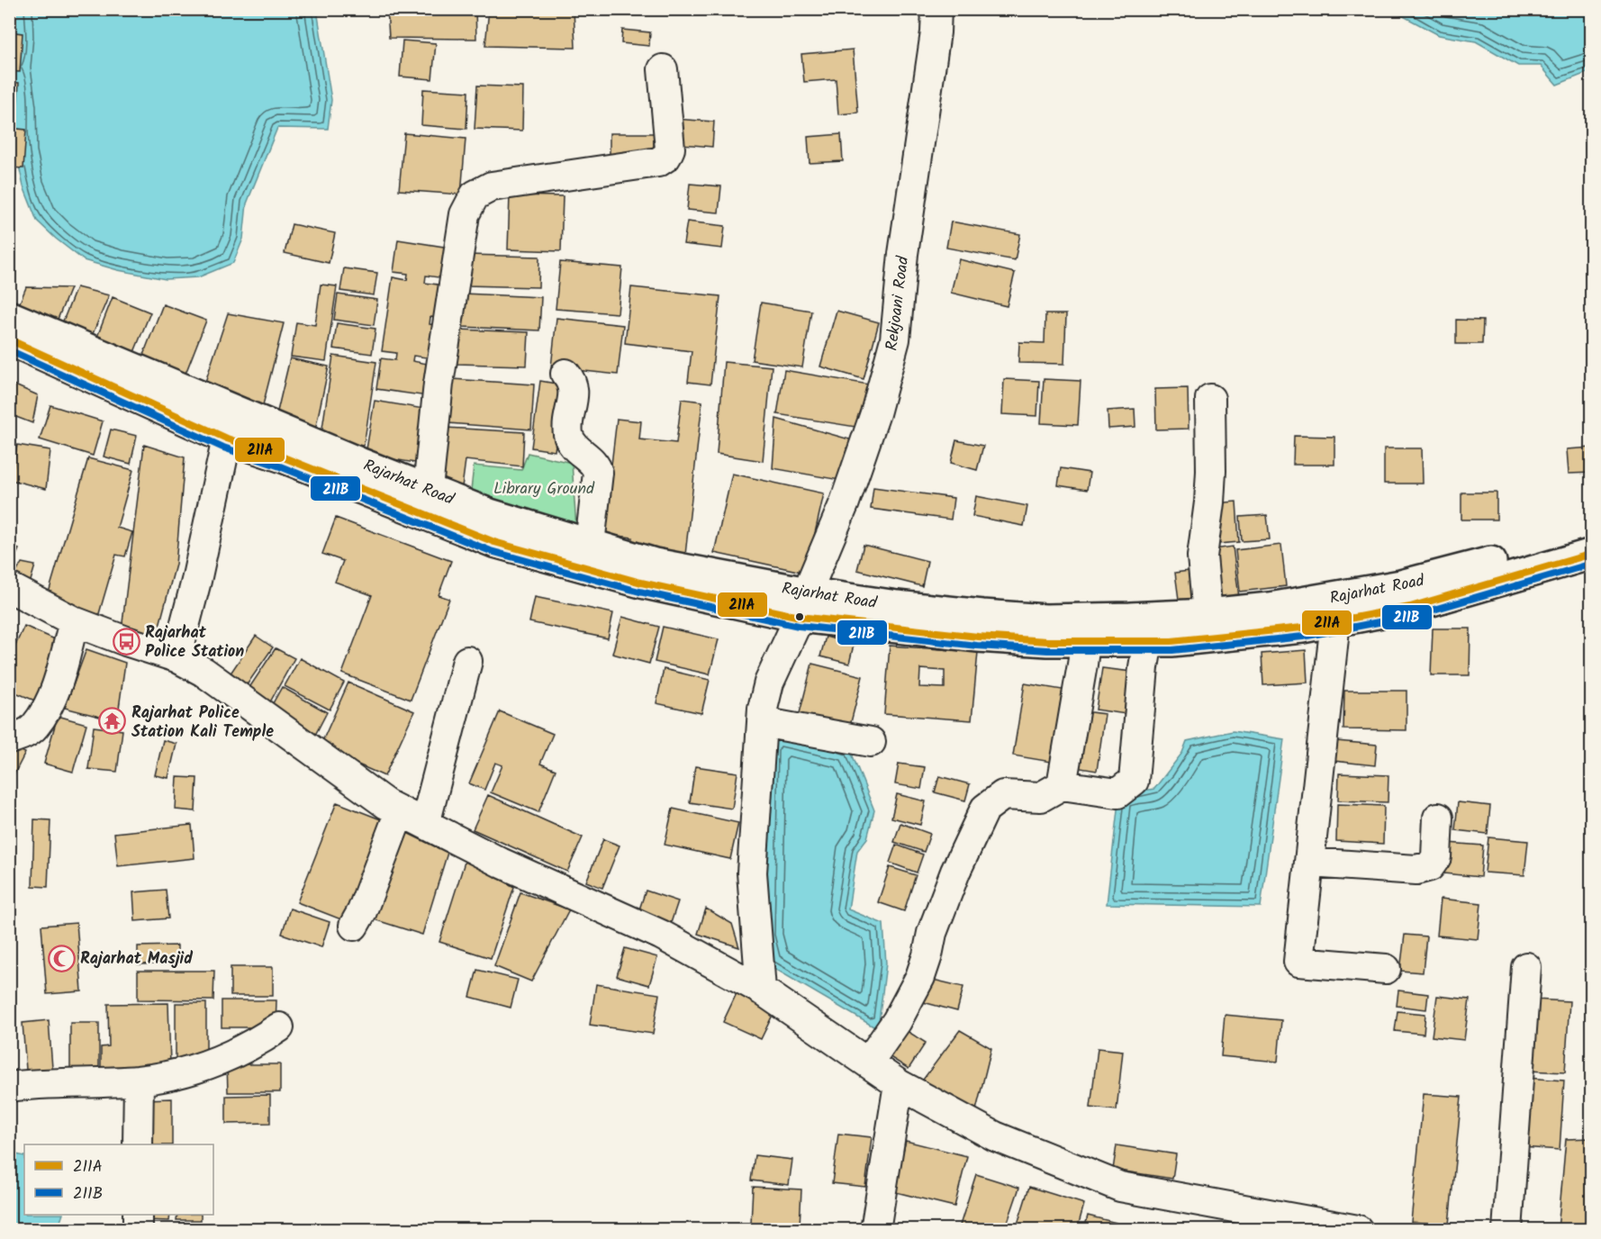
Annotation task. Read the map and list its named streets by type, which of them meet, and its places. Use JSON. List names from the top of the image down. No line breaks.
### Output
{"streets":{"main road":["Rajarhat Road"],"street":["Rekjoani Road"]},"crossings":[["Rekjoani Road","Rajarhat Road"]],"parks":["Library Ground"],"places":{"bus stop":["Rajarhat Police Station"],"temple":["Rajarhat Police Station Kali Temple"],"mosque":["Rajarhat Masjid"]},"lines":["transit line 211A","transit line 211B"],"legend":["211A","211B"]}
